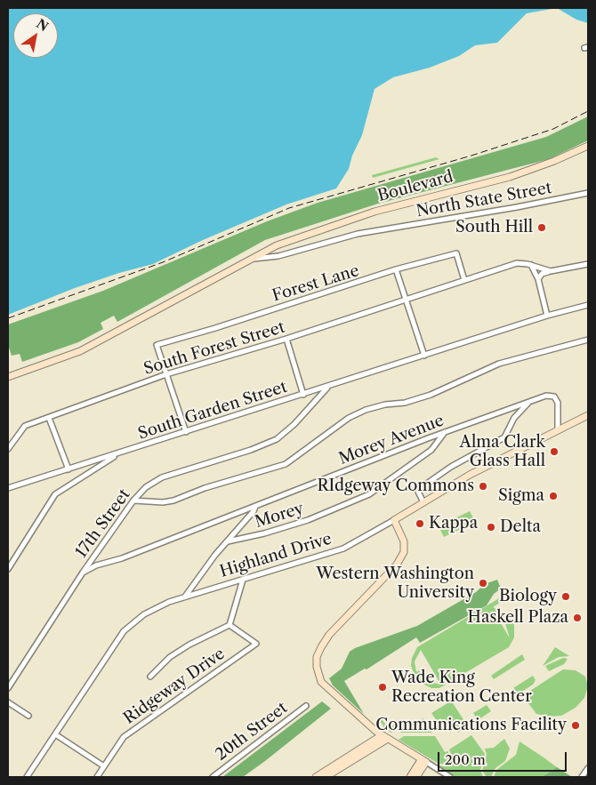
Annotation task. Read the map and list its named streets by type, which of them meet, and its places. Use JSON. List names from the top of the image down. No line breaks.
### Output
{"streets":{"main road":["Boulevard","Highland Drive"],"street":["North State Street","Forest Lane","South Forest Street","South Garden Street","Morey Avenue","Morey","17th Street","Ridgeway Drive","20th Street"]},"crossings":[["Boulevard","North State Street"],["Forest Lane","South Forest Street"],["South Garden Street","17th Street"],["Morey Avenue","Morey"],["Morey Avenue","17th Street"],["Morey Avenue","Highland Drive"]],"places":["South Hill","Alma Clark Glass Hall","RIdgeway Commons","Sigma","Kappa","Delta","Western Washington University","Biology","Haskell Plaza","Wade King Recreation Center","Communications Facility"],"scale_bar":"200 m","north":"top right"}
